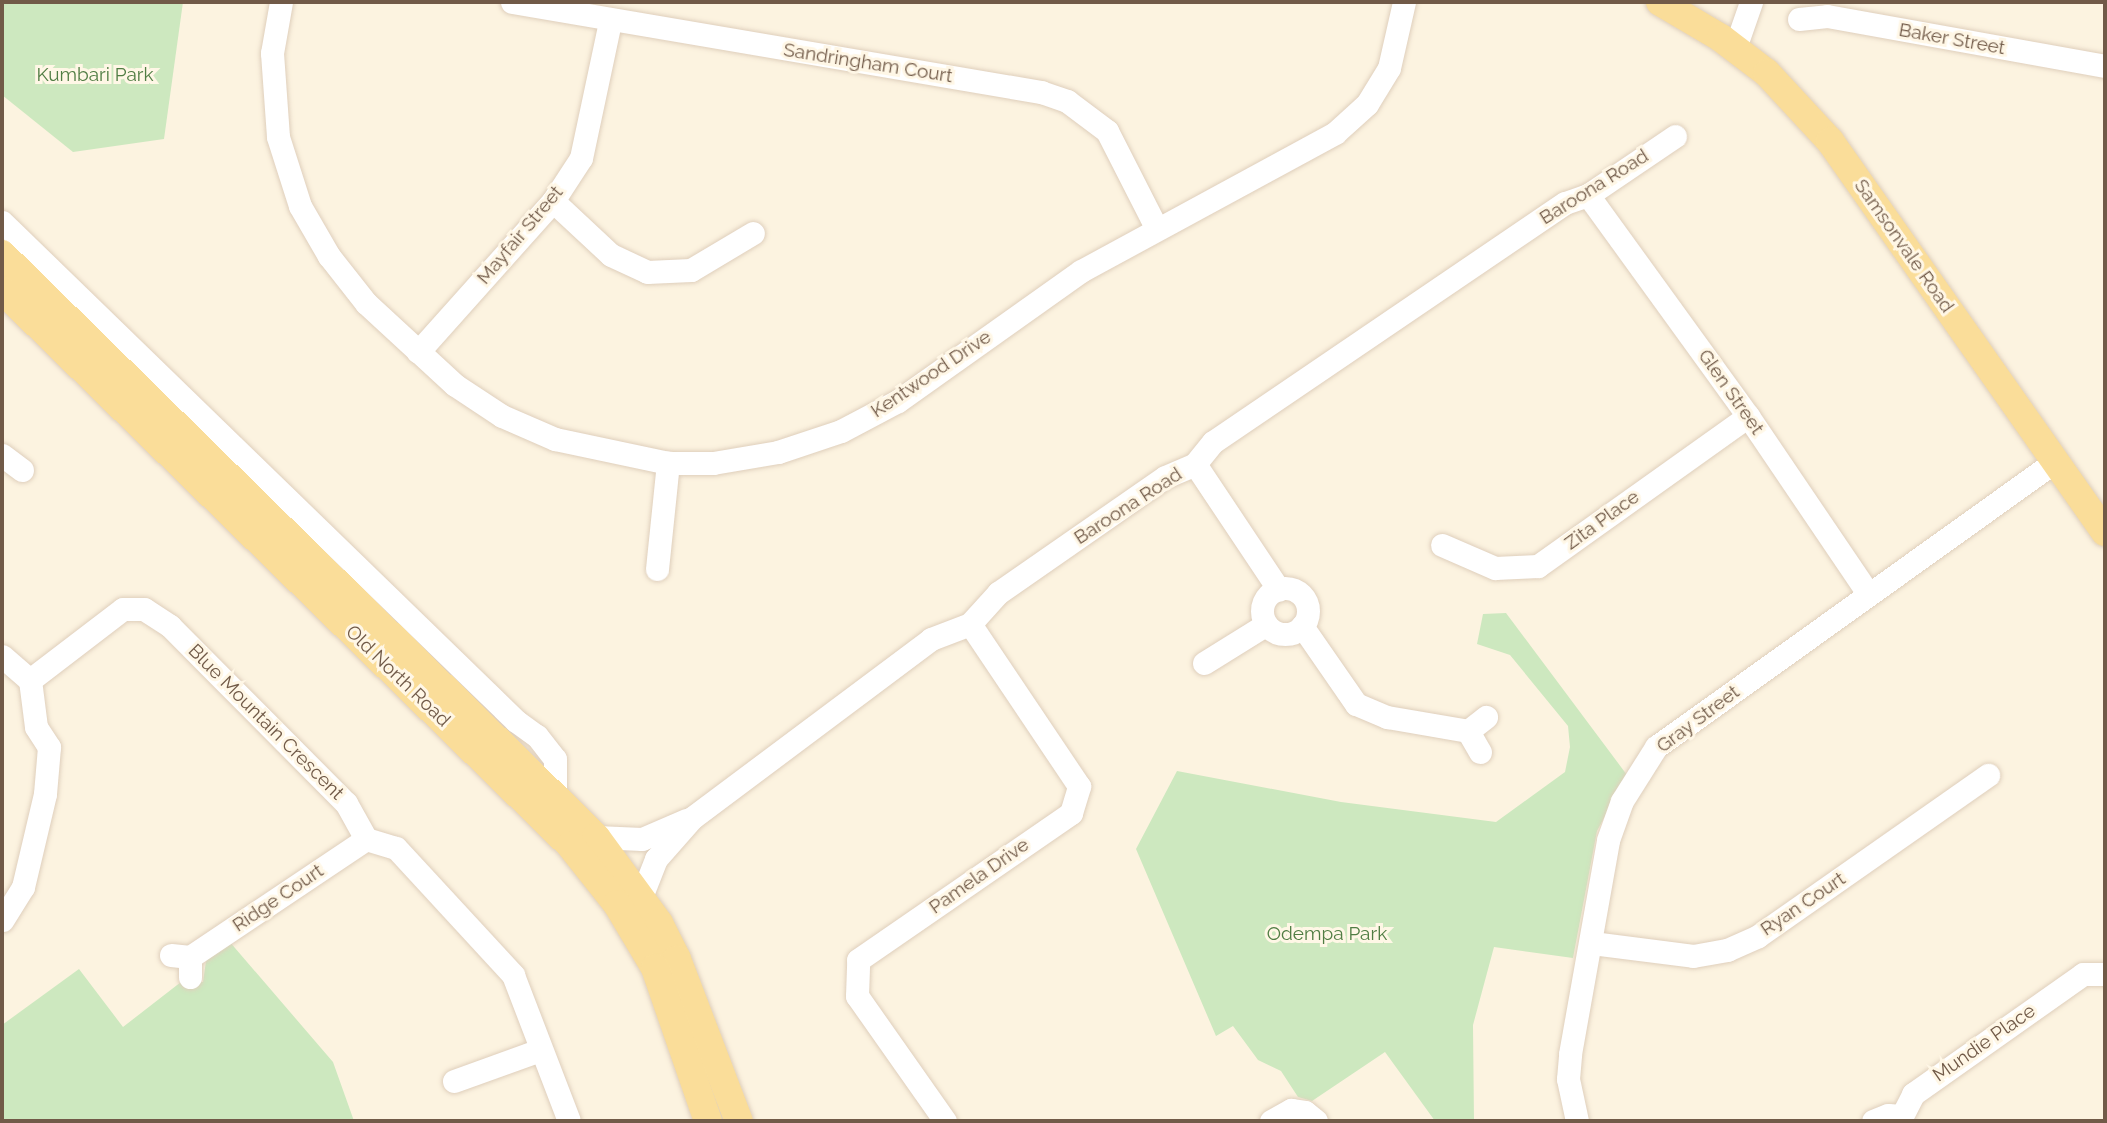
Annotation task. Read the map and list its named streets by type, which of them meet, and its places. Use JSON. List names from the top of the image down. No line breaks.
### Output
{"streets":{"main road":["Samsonvale Road","Old North Road"],"street":["Baker Street","Sandringham Court","Baroona Road","Mayfair Street","Kentwood Drive","Glen Street","Zita Place","Gray Street","Blue Mountain Crescent","Pamela Drive","Ridge Court","Ryan Court","Mundie Place"]},"crossings":[["Sandringham Court","Mayfair Street"],["Sandringham Court","Kentwood Drive"],["Baroona Road","Glen Street"],["Baroona Road","Old North Road"],["Baroona Road","Pamela Drive"],["Mayfair Street","Kentwood Drive"],["Samsonvale Road","Gray Street"],["Glen Street","Zita Place"],["Glen Street","Gray Street"],["Gray Street","Ryan Court"],["Blue Mountain Crescent","Ridge Court"]],"parks":["Kumbari Park","Odempa Park"]}
